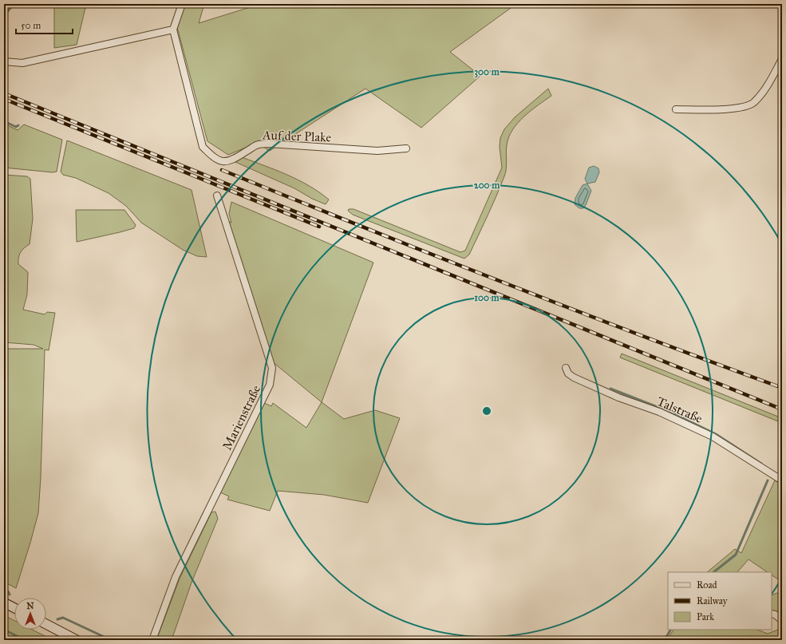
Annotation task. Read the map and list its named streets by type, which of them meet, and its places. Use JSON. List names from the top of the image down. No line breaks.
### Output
{"streets":{"street":["Auf der Plake","Talstraße","Marienstraße"]},"legend":["Road","Railway","Park"],"scale_bar":"50 m","north":"top","rings":["300 m","200 m","100 m"]}
